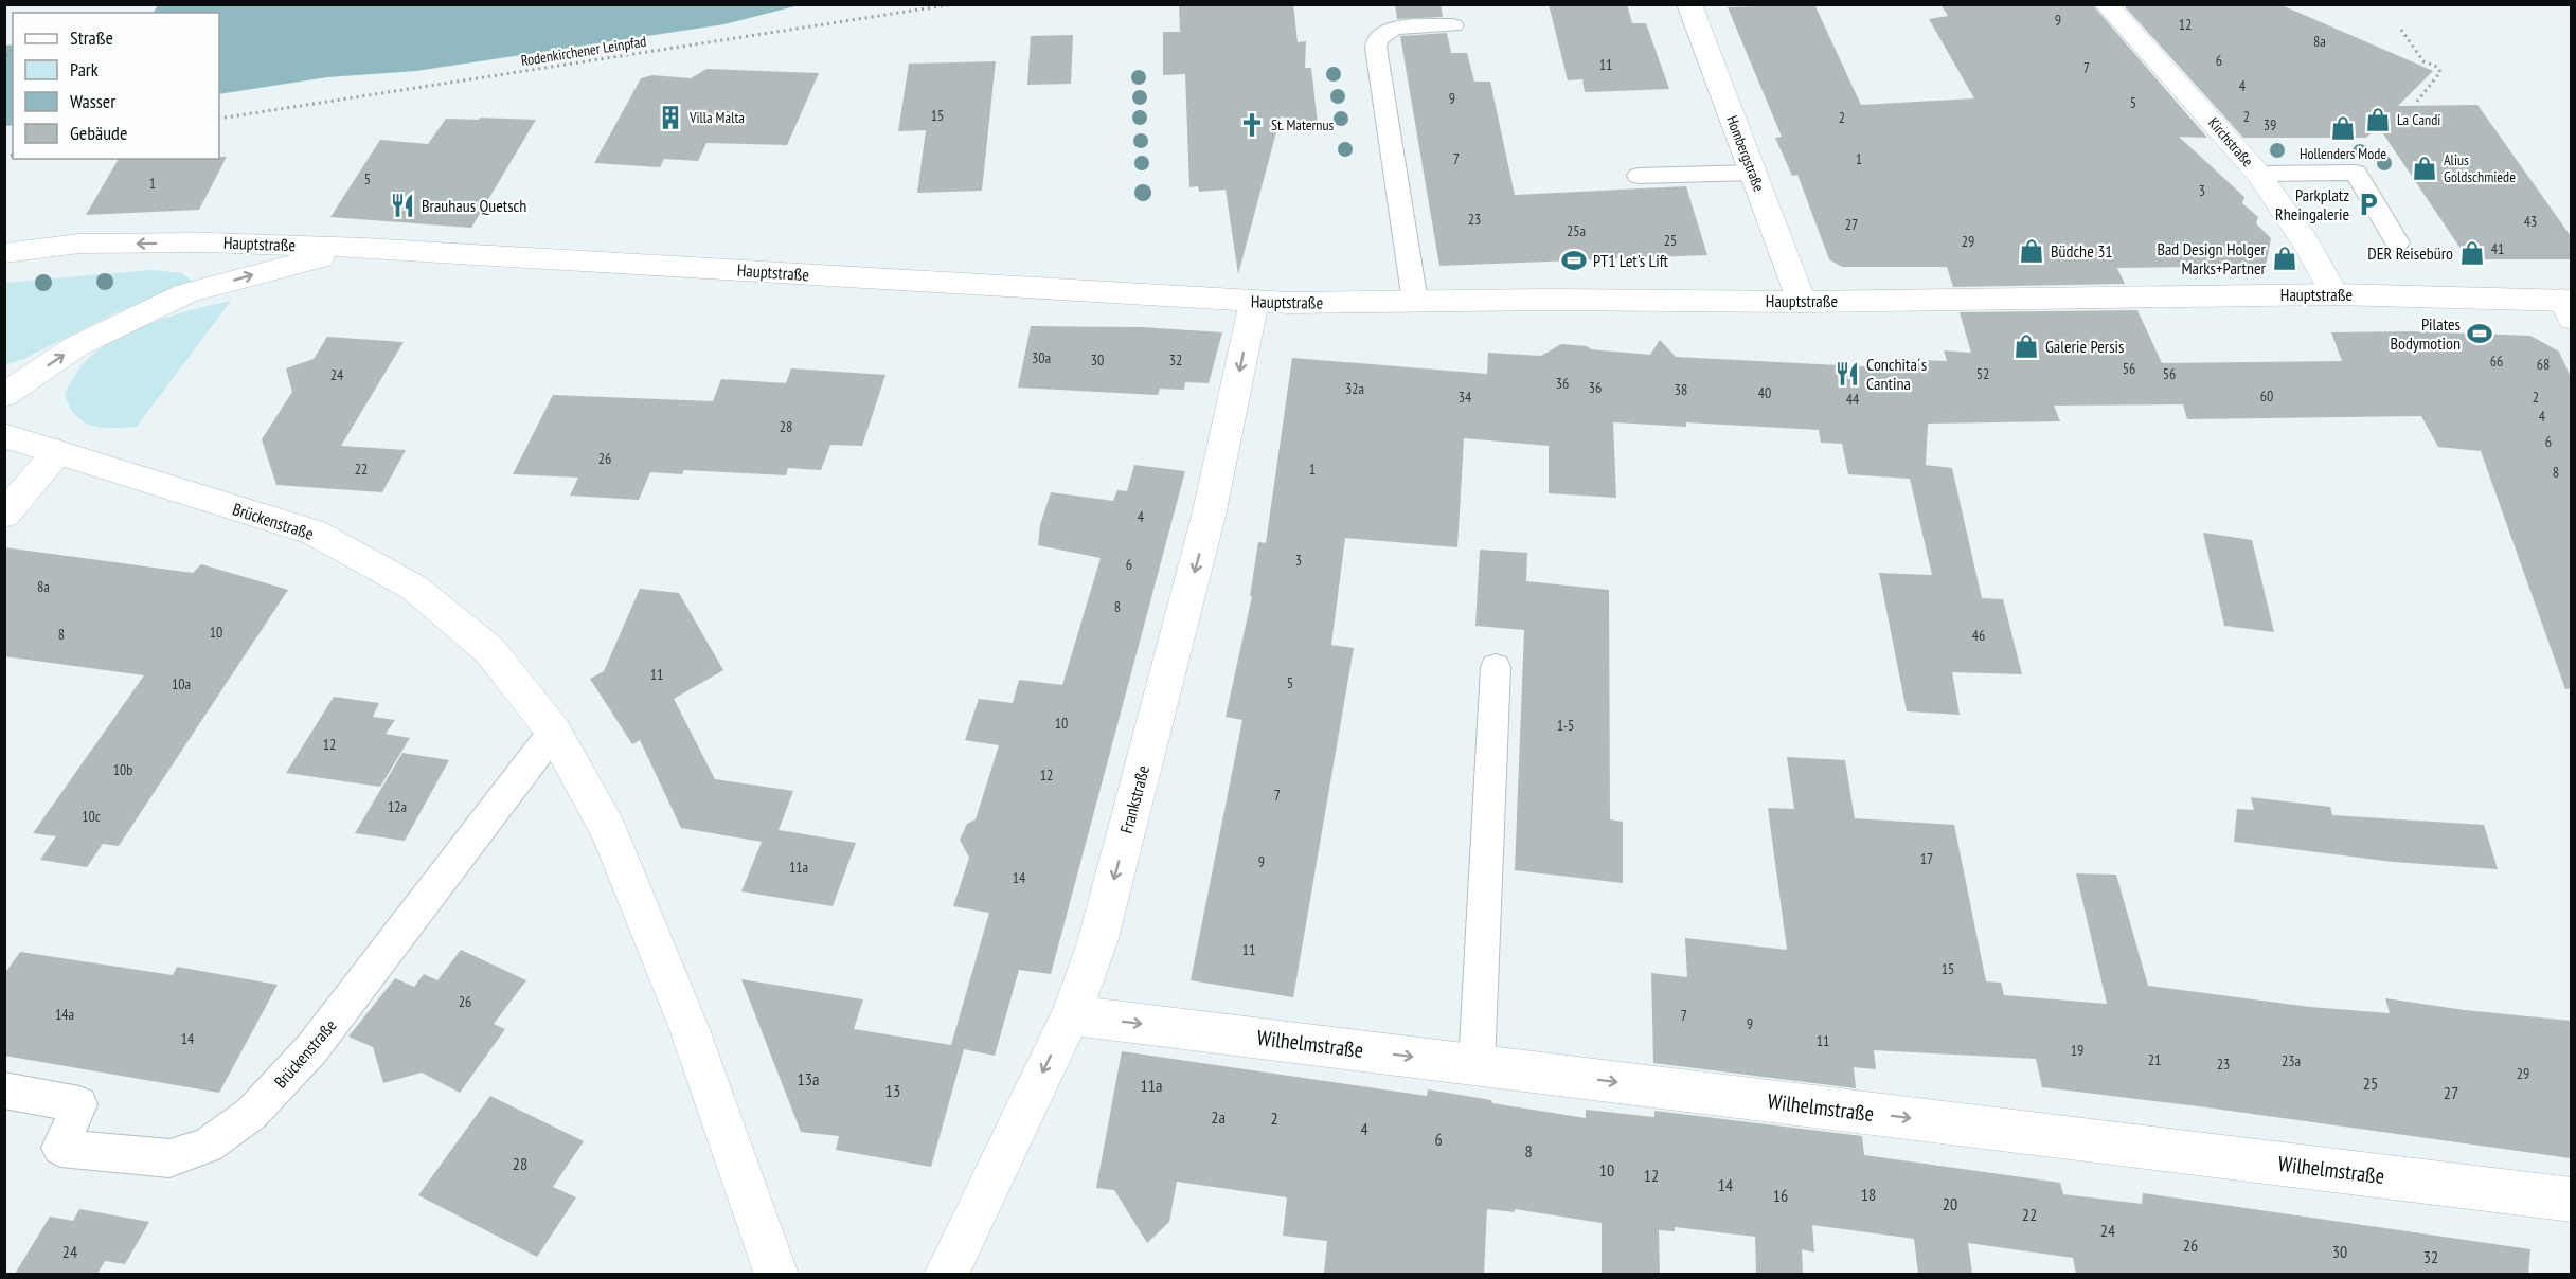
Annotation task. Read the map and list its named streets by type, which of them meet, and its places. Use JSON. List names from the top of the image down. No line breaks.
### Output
{"streets":{"street":["Kirchstraße","Hombergstraße","Hauptstraße","Brückenstraße","Frankstraße","Wilhelmstraße"],"path":["Rodenkirchener Leinpfad"]},"crossings":[["Kirchstraße","Hauptstraße"],["Hombergstraße","Hauptstraße"],["Hauptstraße","Frankstraße"],["Frankstraße","Wilhelmstraße"]],"one_way":["Frankstraße","Wilhelmstraße"],"places":{"building":["Villa Malta"],"shop":["La Candi","Hollenders Mode","Alius Goldschmiede","Büdche 31","DER Reisebüro","Bad Design Holger Marks+Partner","Galerie Persis"],"church":["St. Maternus"],"parking":["Parkplatz Rheingalerie"],"restaurant":["Brauhaus Quetsch","Conchita´s Cantina"],"sports":["PT1 Let's Lift","Pilates Bodymotion"]},"house_numbers":["9","12","8a","6","11","7","4","9","5","15","2","2","39","7","1","5","1","3","23","43","27","25a","25","29","41","30a","30","32","66","68","56","52","56","24","36","36","32a","38","40","60","34","2","44","4","28","6","26","22","1","8","4","3","6","8a","8","10","8","46","11","5","10a","10","1-5","12","10b","12","7","12a","10c","17","9","11a","14","11","15","26","14a","7","9","14","11","19","21","23a","23","29","13a","25","11a","13","27","2a","2","4","6","8","28","10","12","14","18","16","20","22","24","26","24","30","32"],"legend":["Straße","Park","Wasser","Gebäude"]}
